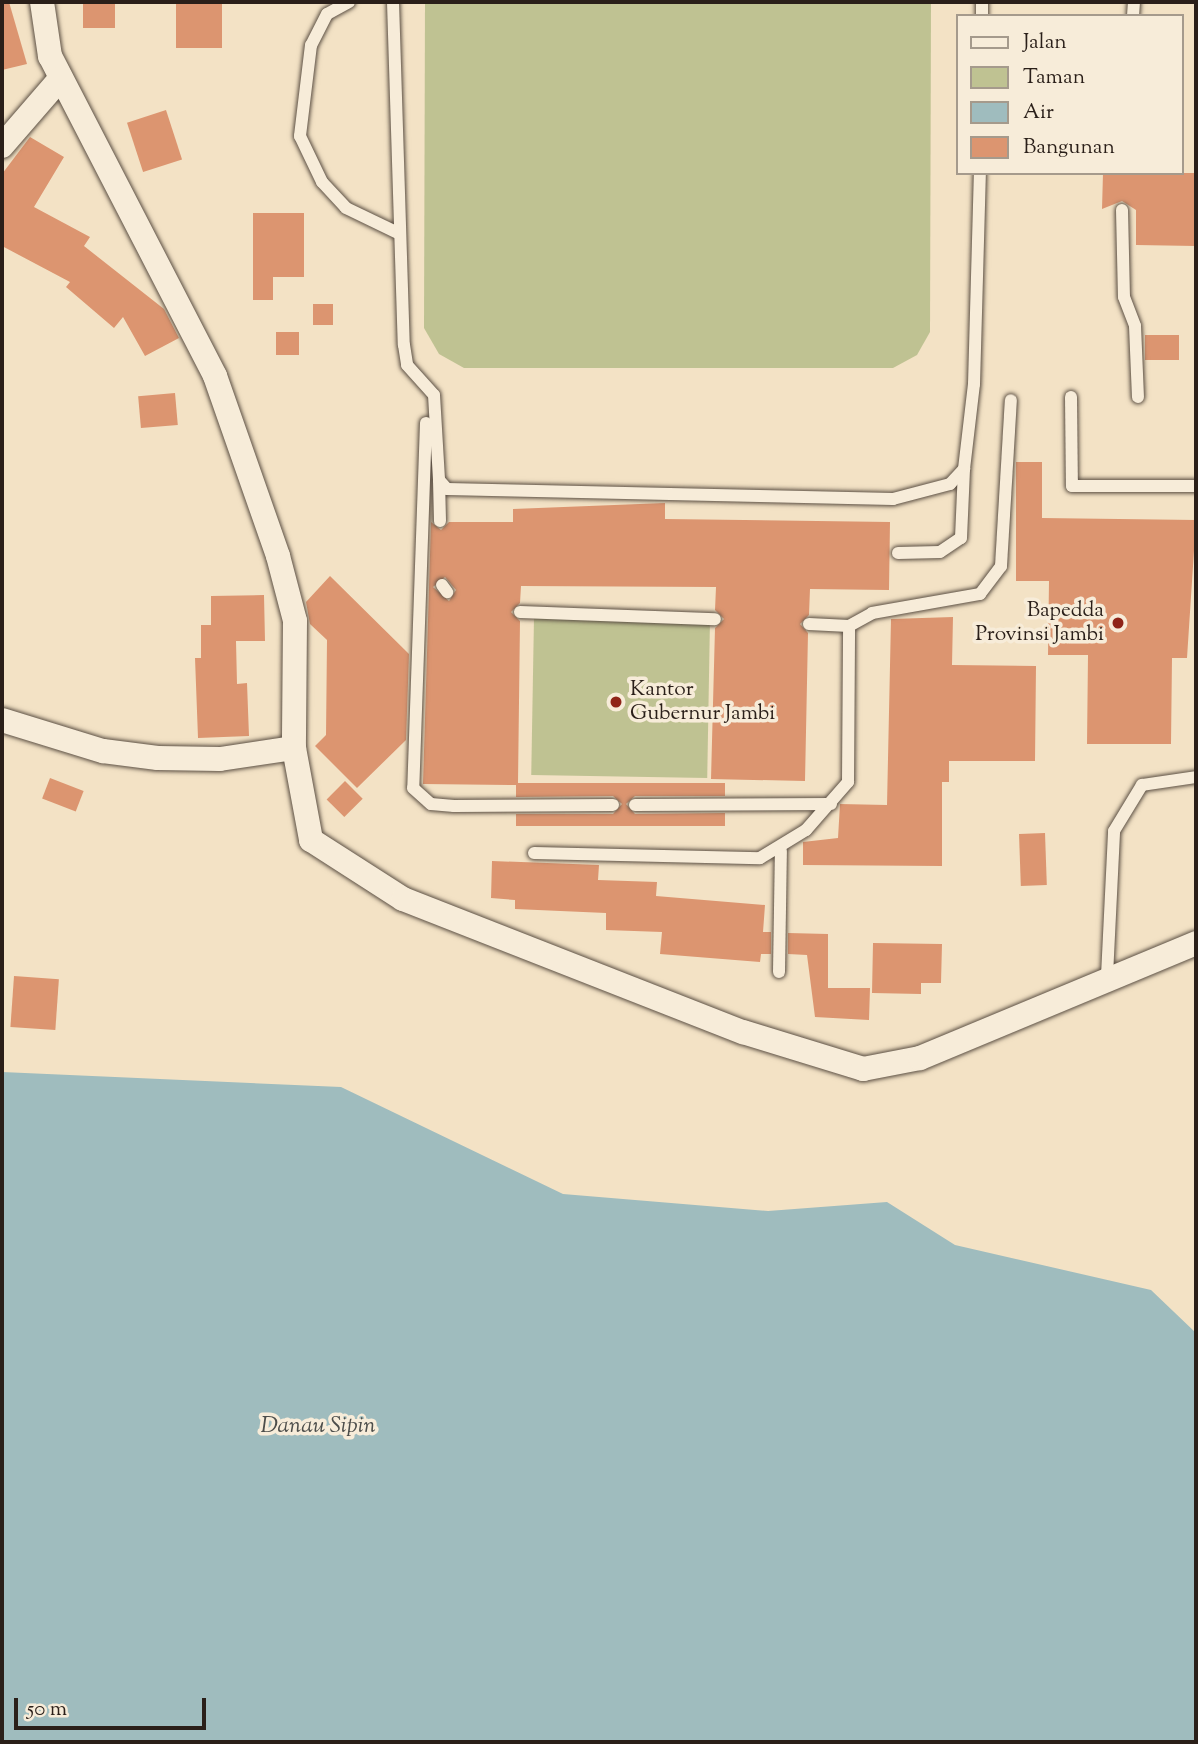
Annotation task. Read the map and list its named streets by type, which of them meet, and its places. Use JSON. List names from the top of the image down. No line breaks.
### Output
{"water":["Danau Sipin"],"places":["Bapedda Provinsi Jambi","Kantor Gubernur Jambi"],"legend":["Jalan","Taman","Air","Bangunan"],"scale_bar":"50 m"}
